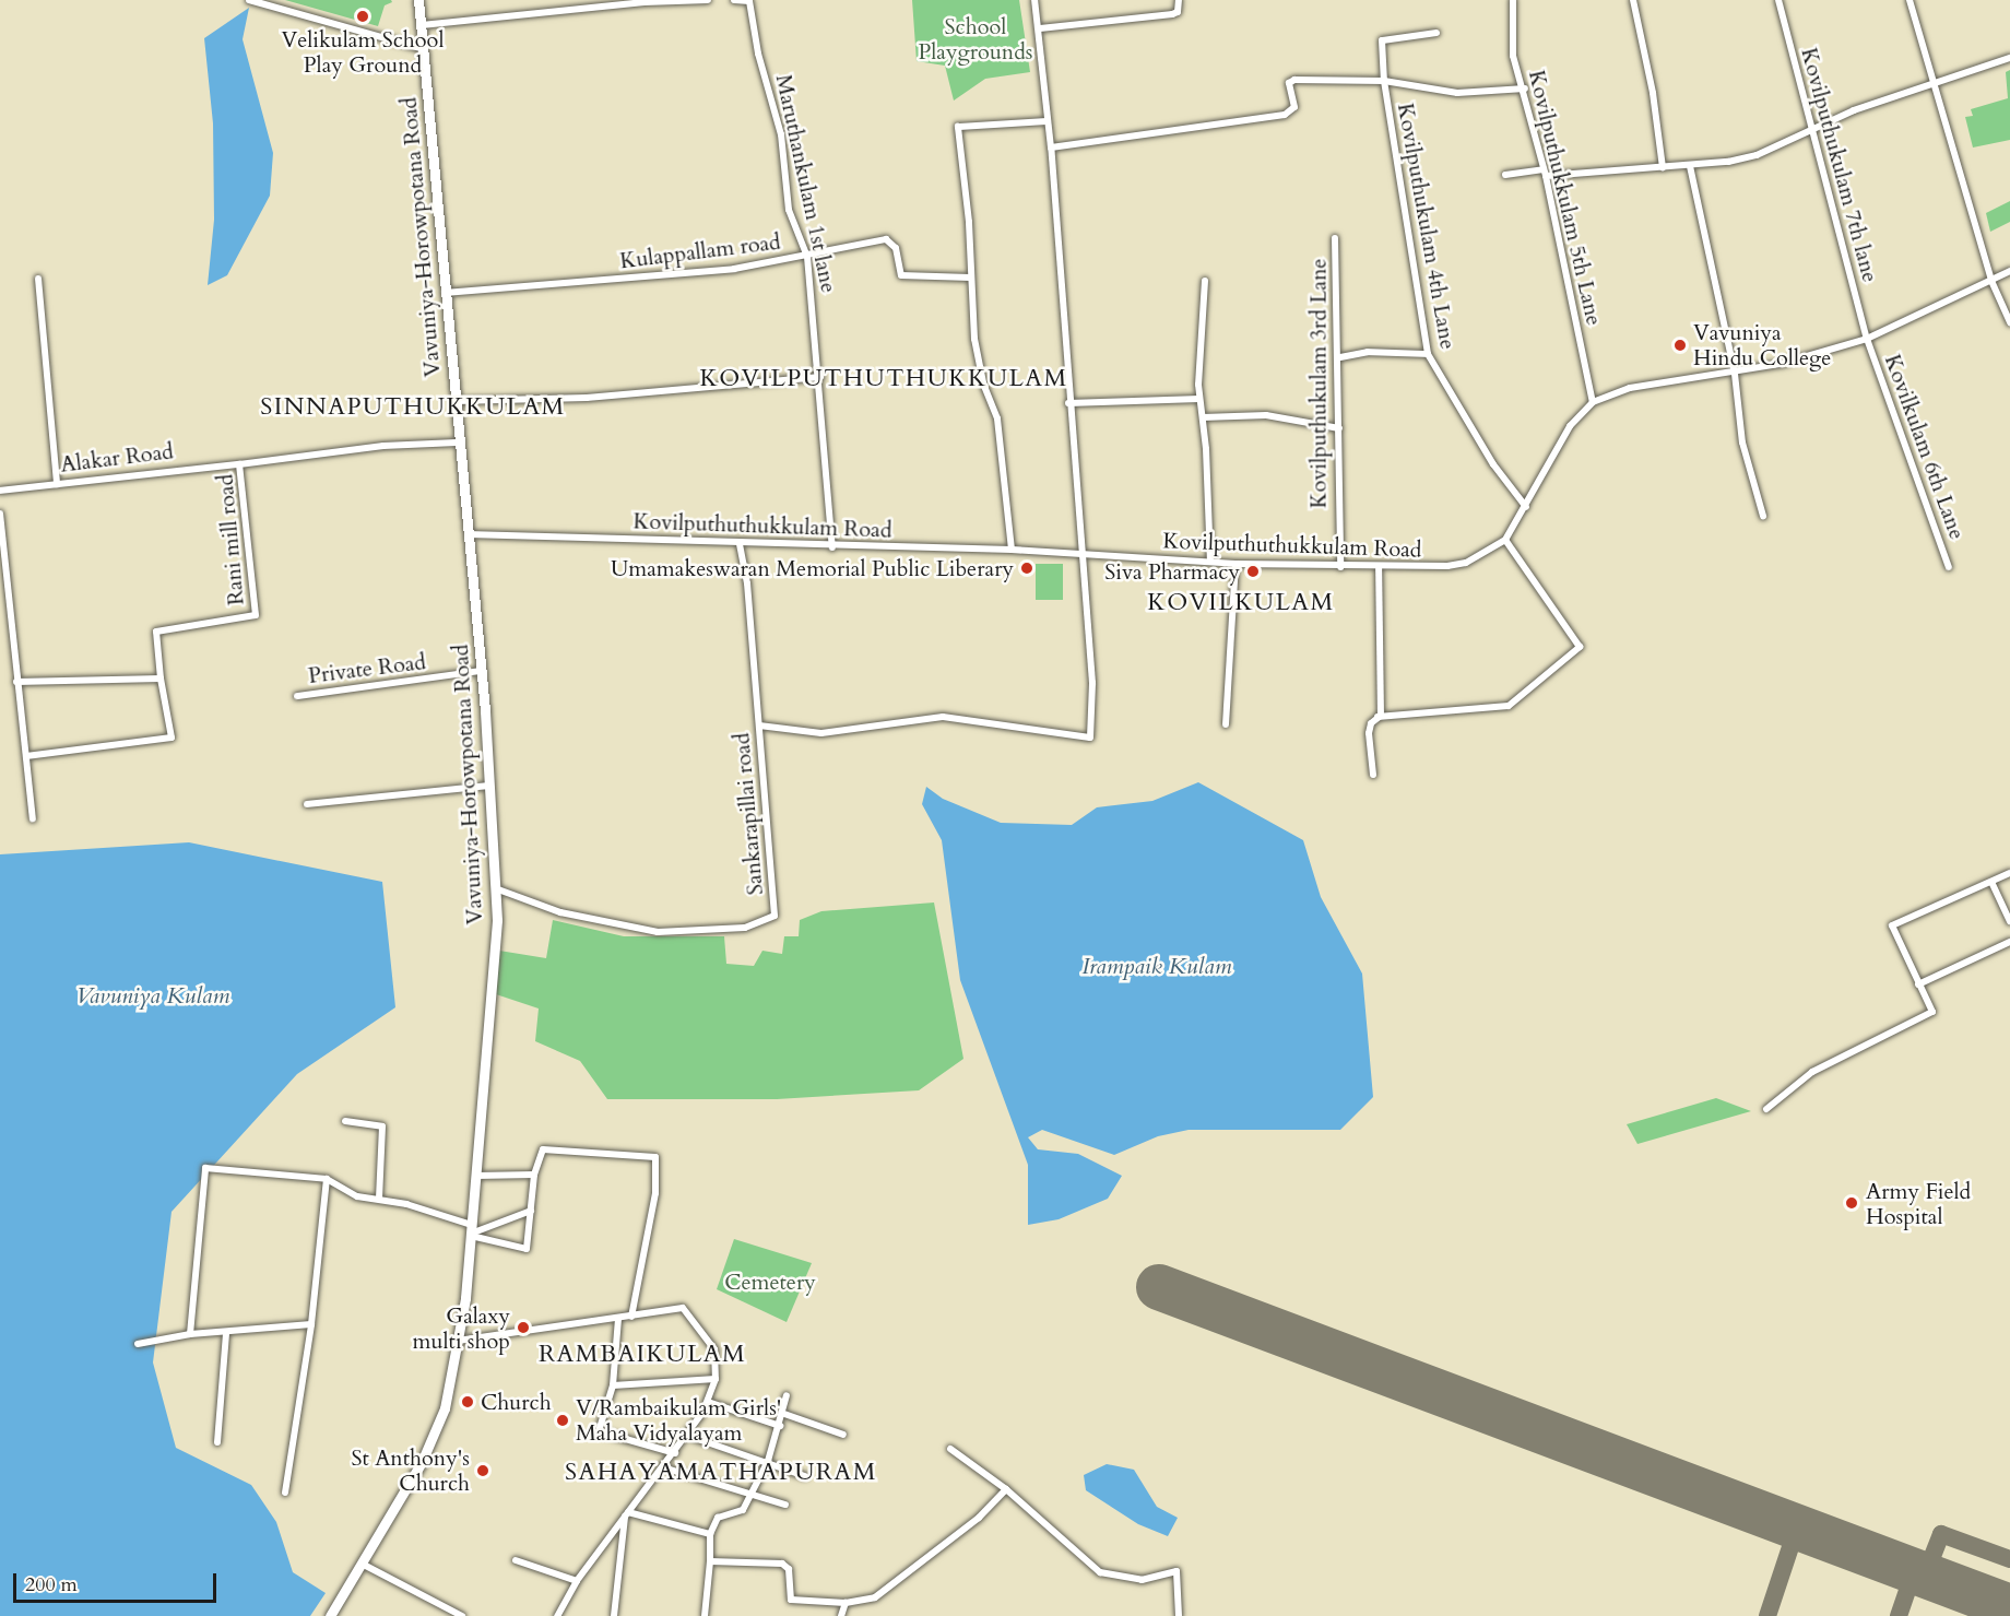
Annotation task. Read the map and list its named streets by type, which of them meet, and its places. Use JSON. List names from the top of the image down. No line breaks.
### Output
{"streets":{"highway":["Vavuniya-Horowpotana Road"],"street":["Kovilputhukulam 7th lane","Maruthankulam 1st lane","Kovilputhukkulam 5th Lane","Kovilputhukulam 4th Lane","Kulappallam road","Kovilputhukulam 3rd Lane","Kovilkulam 6th Lane","Alakar Road","Kovilputhuthukkulam Road","Rani mill road","Private Road","Sankarapillai road"]},"crossings":[["Kovilputhukulam 7th lane","Kovilkulam 6th Lane"],["Kovilputhukulam 7th lane","Kovilputhuthukkulam Road"],["Maruthankulam 1st lane","Kulappallam road"],["Maruthankulam 1st lane","Kovilputhuthukkulam Road"],["Kovilputhukkulam 5th Lane","Kovilputhuthukkulam Road"],["Kovilputhukulam 4th Lane","Kovilputhuthukkulam Road"],["Vavuniya-Horowpotana Road","Kulappallam road"],["Vavuniya-Horowpotana Road","Kovilputhuthukkulam Road"],["Vavuniya-Horowpotana Road","Rani mill road"],["Vavuniya-Horowpotana Road","Private Road"],["Vavuniya-Horowpotana Road","Sankarapillai road"],["Kovilputhukulam 3rd Lane","Kovilputhuthukkulam Road"],["Kovilkulam 6th Lane","Kovilputhuthukkulam Road"],["Alakar Road","Rani mill road"],["Kovilputhuthukkulam Road","Sankarapillai road"]],"districts":["KOVILPUTHUTHUKKULAM","SINNAPUTHUKKULAM","KOVILKULAM","RAMBAIKULAM","SAHAYAMATHAPURAM"],"water":["Irampaik Kulam","Vavuniya Kulam"],"parks":["School Playgrounds","Cemetery"],"places":["Velikulam School Play Ground","Vavuniya Hindu College","Umamakeswaran Memorial Public Liberary","Siva Pharmacy","Army Field Hospital","Galaxy multi shop","Church","V/Rambaikulam Girls' Maha Vidyalayam","St Anthony's Church"],"scale_bar":"200 m"}
